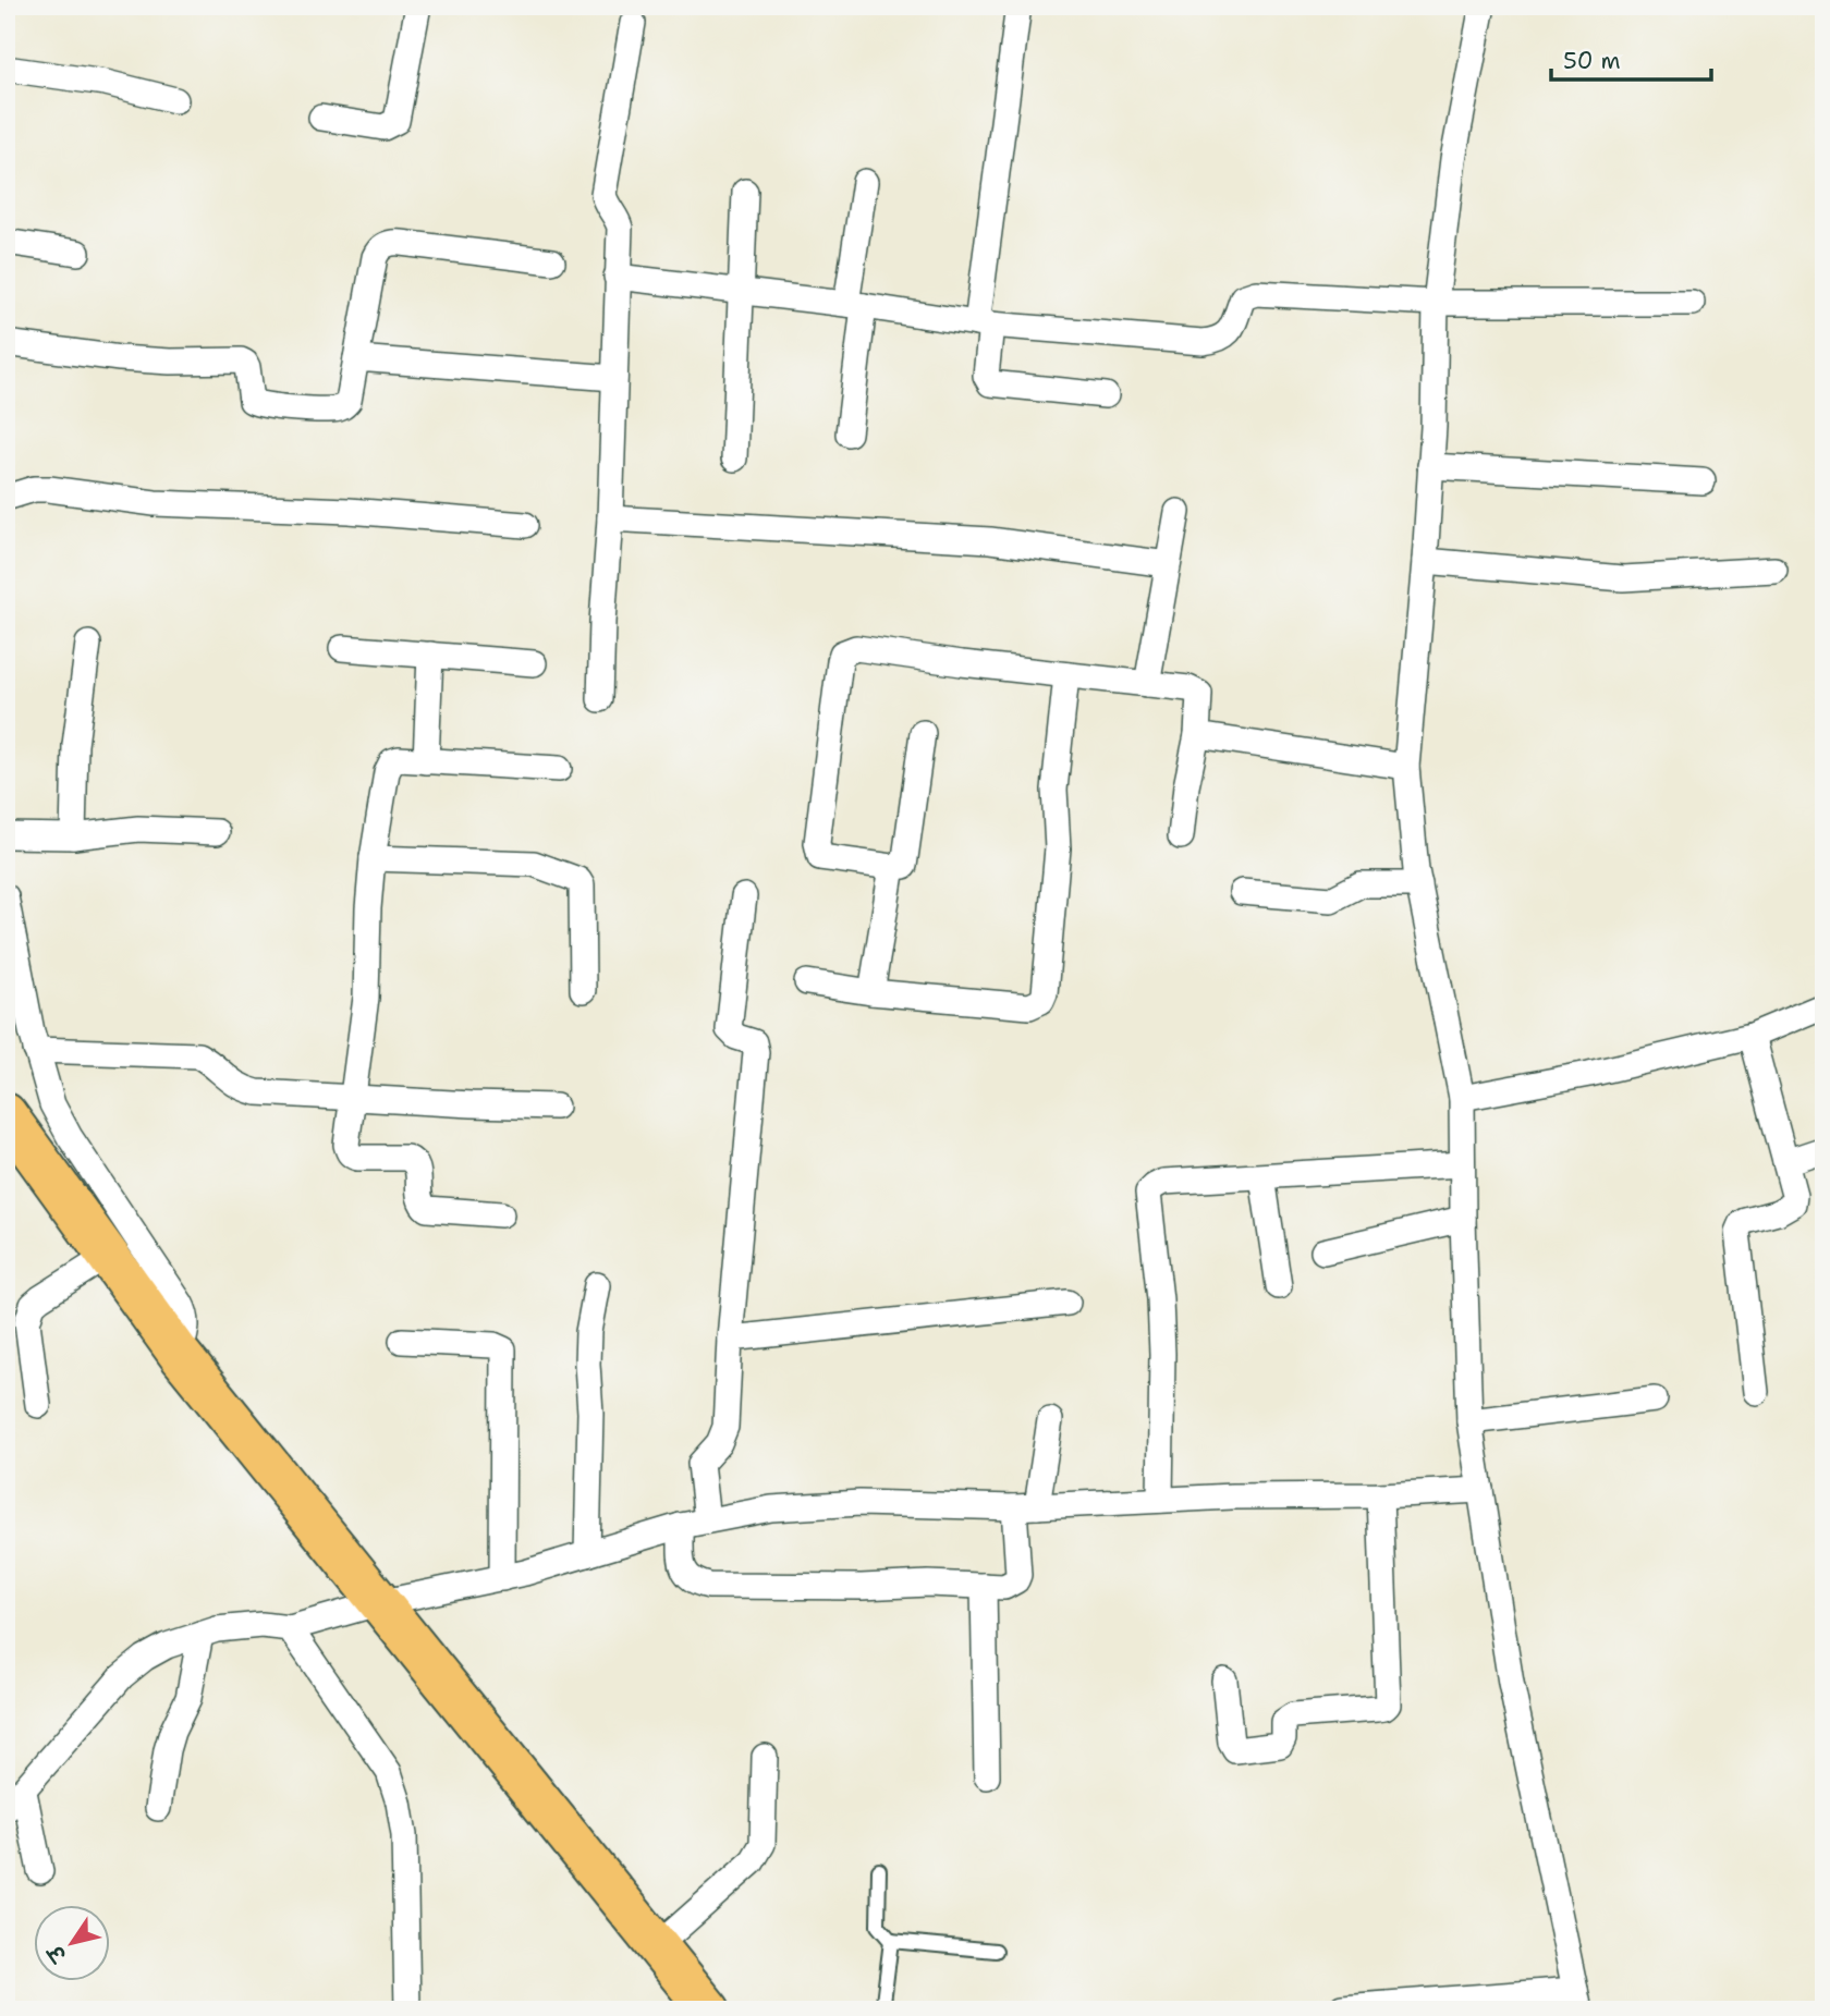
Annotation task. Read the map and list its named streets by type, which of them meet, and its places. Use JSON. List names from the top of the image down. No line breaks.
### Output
{"scale_bar":"50 m","north":"bottom left"}
